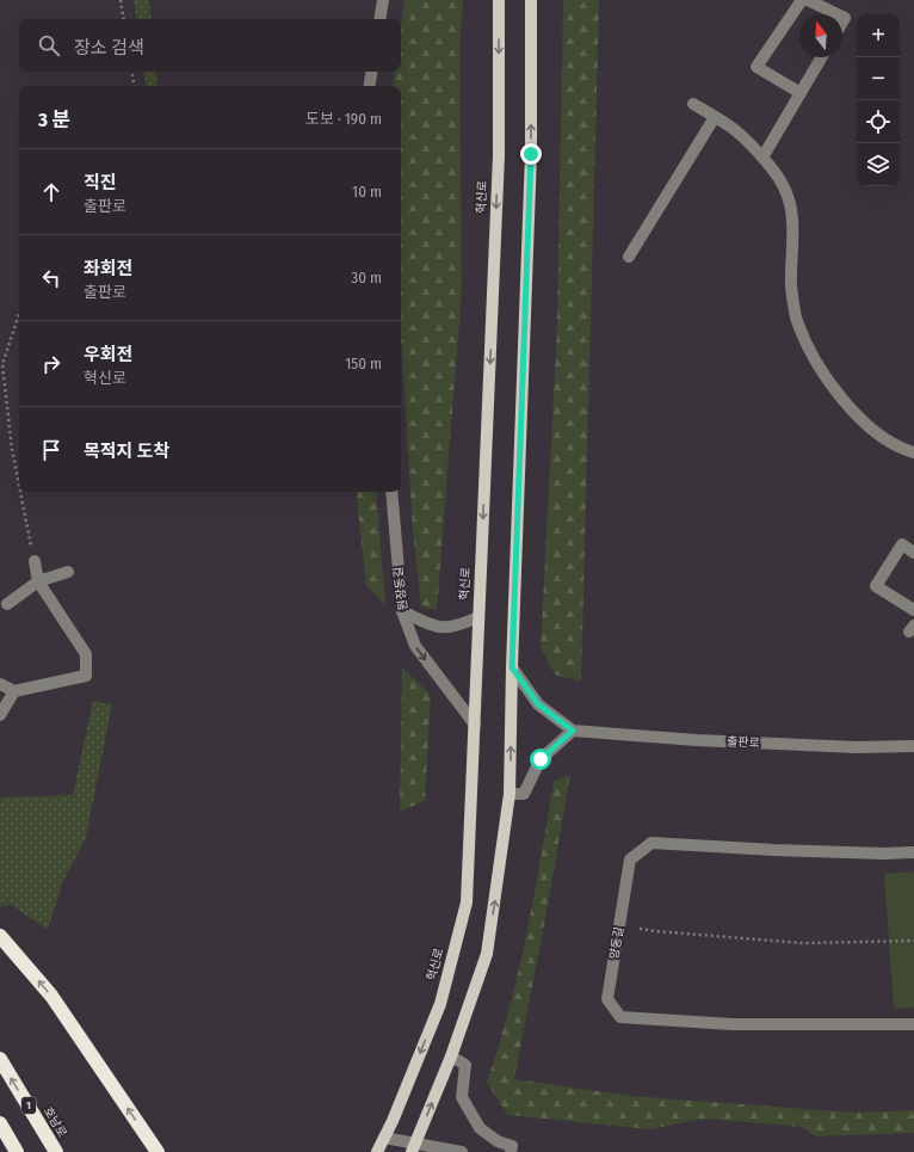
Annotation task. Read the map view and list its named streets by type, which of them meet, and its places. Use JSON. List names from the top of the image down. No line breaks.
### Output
{"streets":{"highway":["1","호남로"],"main road":["혁신로"],"street":["원장동길","출판로","양동길"]},"crossings":[["혁신로","원장동길"]],"one_way":["원장동길"],"north":"top","page":{"map_buttons":["+","−"],"search":"장소 검색","heading":["3 분","도보 · 190 m"],"list":[["직진","출판로","10 m"],["좌회전","출판로","30 m"],["우회전","혁신로","150 m"],"목적지 도착"]}}
